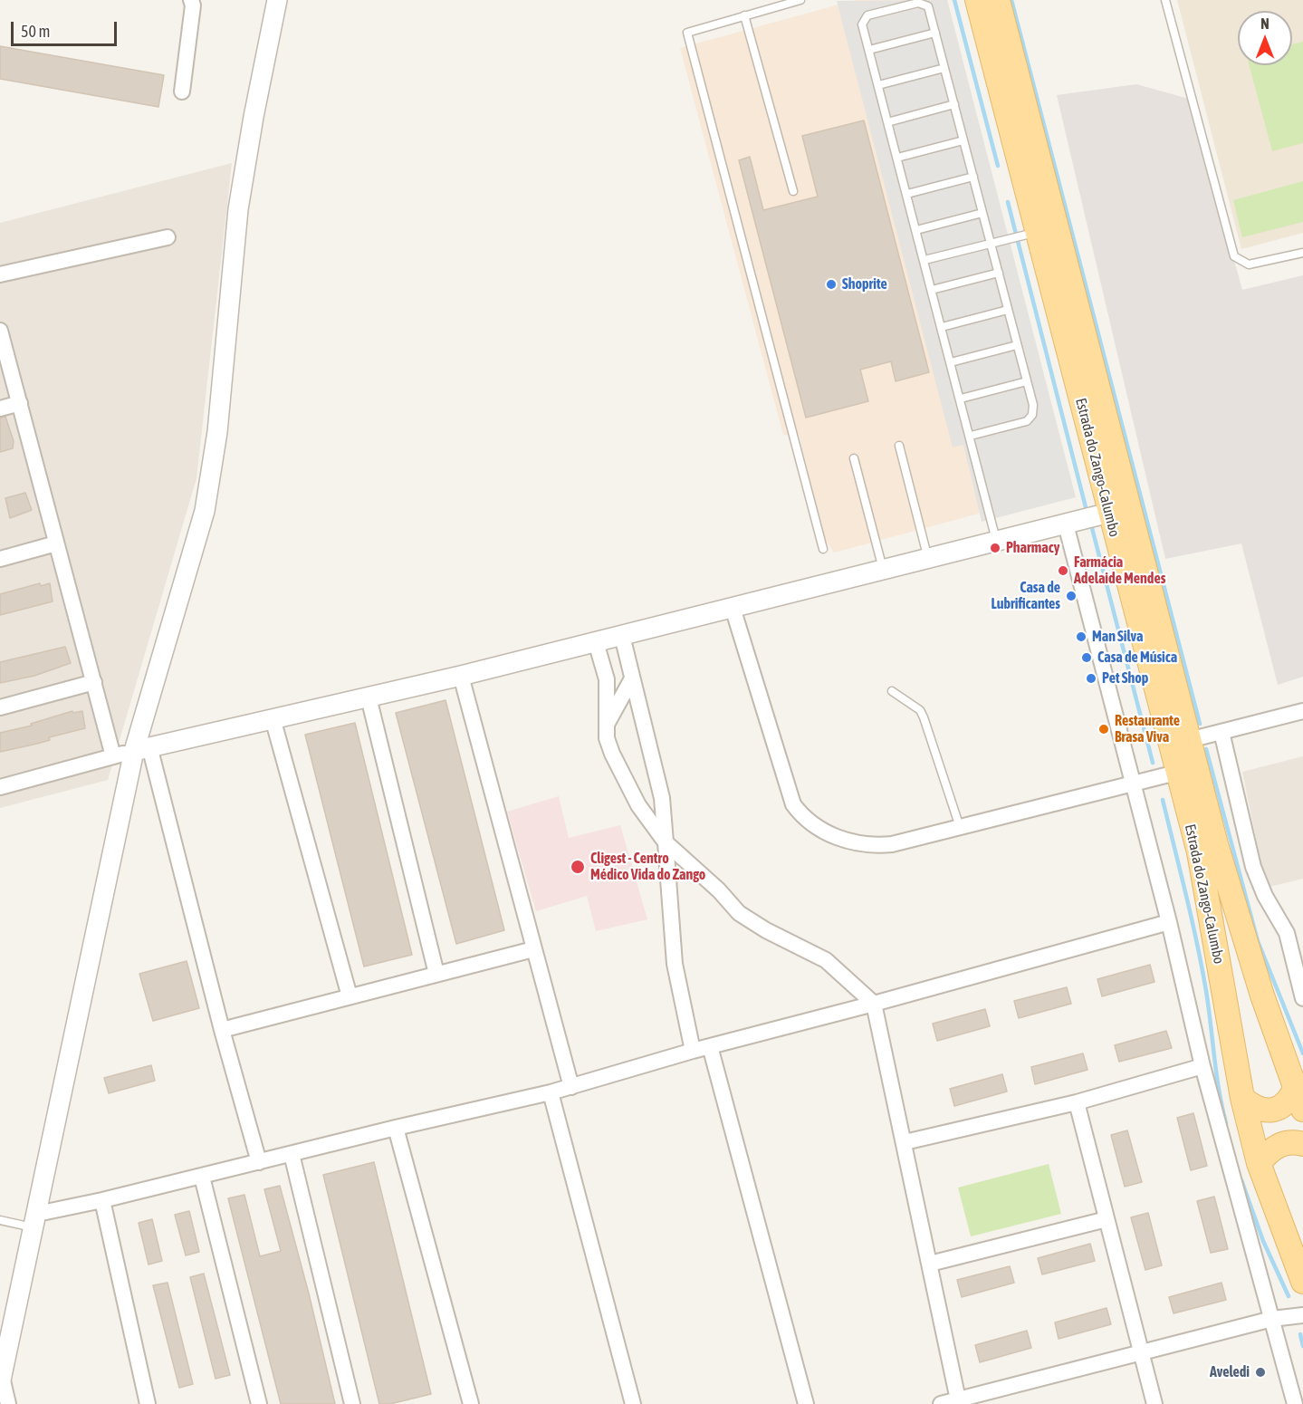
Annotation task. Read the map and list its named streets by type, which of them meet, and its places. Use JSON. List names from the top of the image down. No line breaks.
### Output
{"streets":{"main road":["Estrada do Zango-Calumbo"]},"places":["Shoprite","Pharmacy","Farmácia Adelaide Mendes","Casa de Lubrificantes","Man Silva","Casa de Música","Pet Shop","Restaurante Brasa Viva","Cligest - Centro Médico Vida do Zango","Aveledi"],"scale_bar":"50 m","north":"top"}
